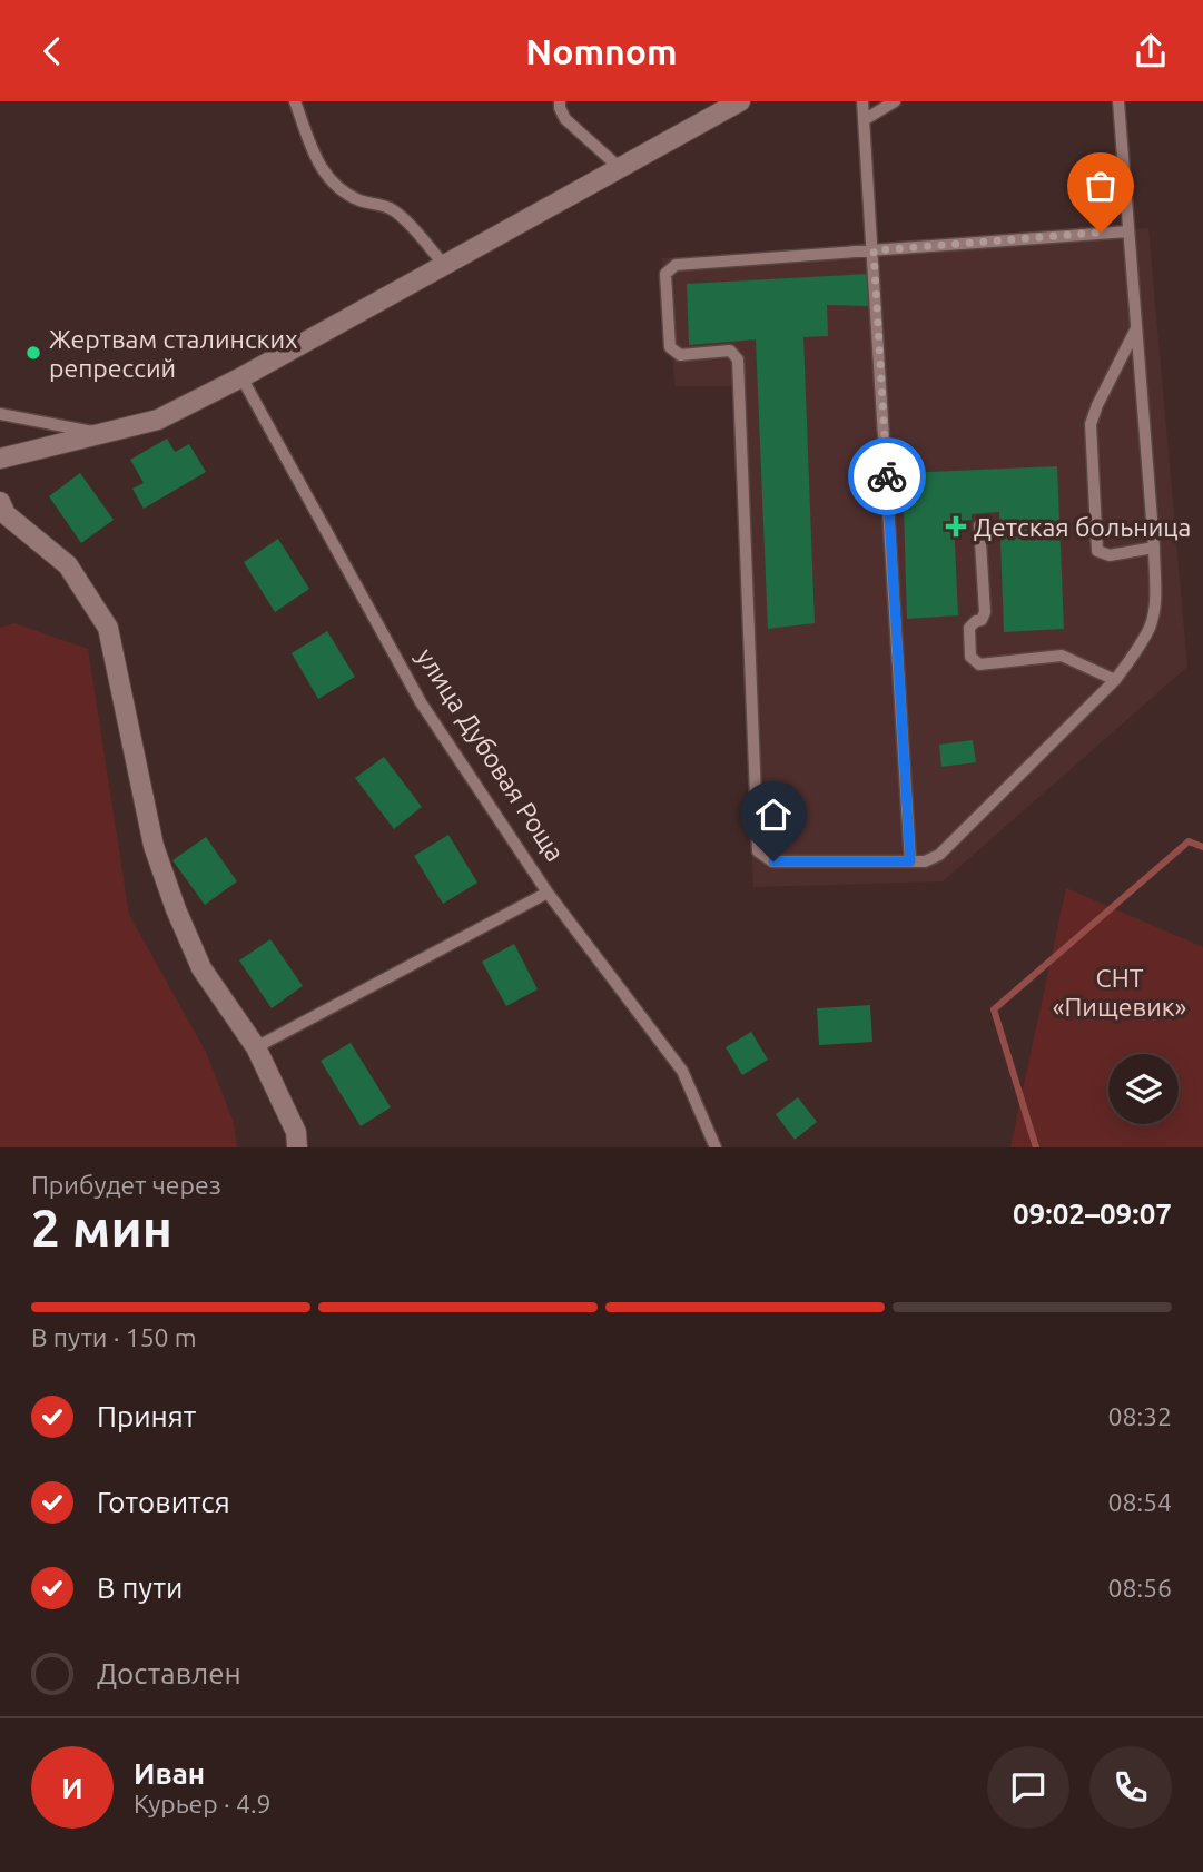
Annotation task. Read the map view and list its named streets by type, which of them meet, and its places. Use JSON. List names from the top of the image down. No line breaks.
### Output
{"streets":{"lane":["улица Дубовая Роща"]},"parks":["СНТ «Пищевик»"],"places":{"other":["Жертвам сталинских репрессий"],"health":["Детская больница"]},"page":{"header":"Nomnom","heading":["2 мин","Прибудет через","09:02–09:07"],"panel":["Иван","Курьер · 4.9"],"bar":"В пути · 150 m","list":[["Принят","08:32"],["Готовится","08:54"],["В пути","08:56"],"Доставлен"],"round":"И"}}
